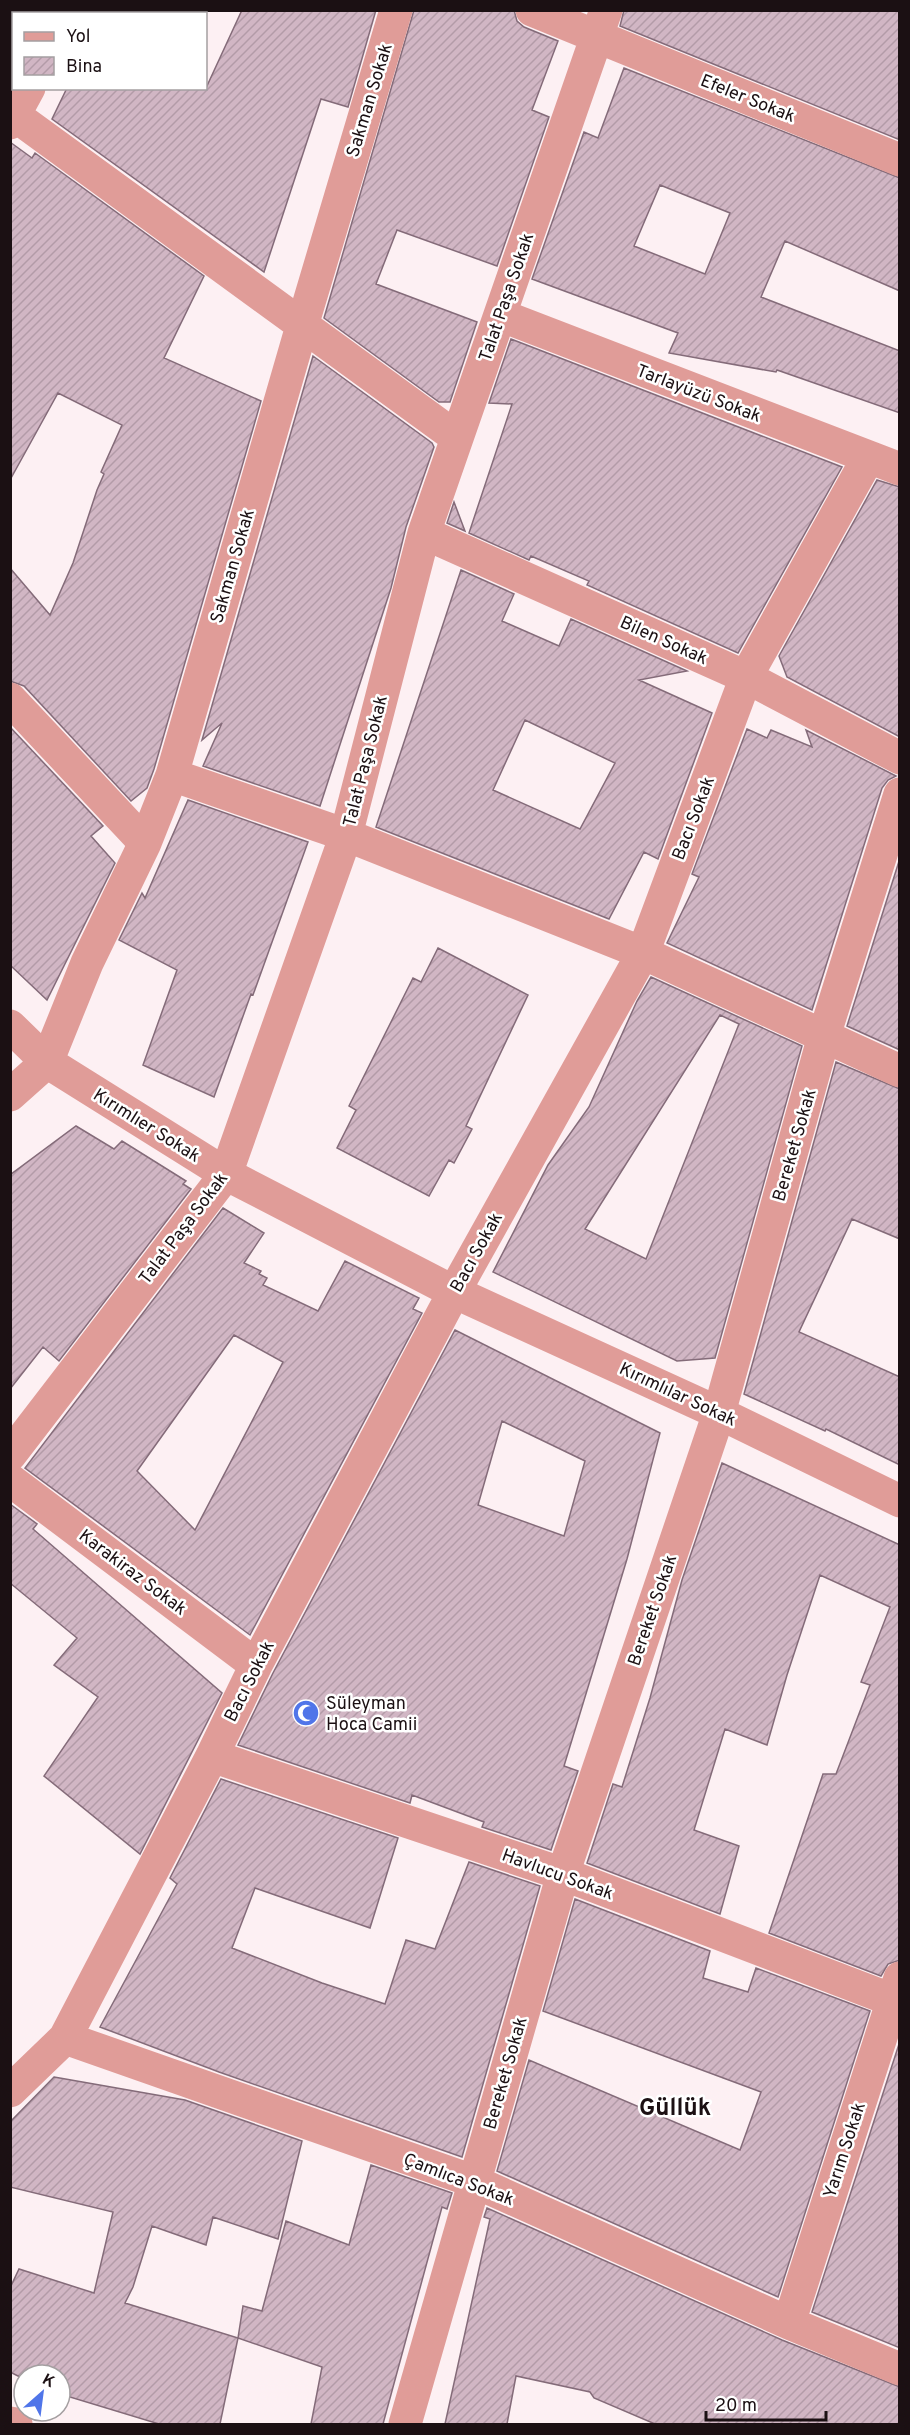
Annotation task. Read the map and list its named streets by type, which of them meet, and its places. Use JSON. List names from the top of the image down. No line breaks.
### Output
{"streets":{"street":["Efeler Sokak","Sakman Sokak","Talat Paşa Sokak","Tarlayüzü Sokak","Bilen Sokak","Bacı Sokak","Kırımlıer Sokak","Bereket Sokak","Kırımlılar Sokak","Karakiraz Sokak","Havlucu Sokak","Yarım Sokak","Çamlıca Sokak"]},"crossings":[["Efeler Sokak","Talat Paşa Sokak"],["Sakman Sokak","Kırımlıer Sokak"],["Talat Paşa Sokak","Tarlayüzü Sokak"],["Talat Paşa Sokak","Bilen Sokak"],["Talat Paşa Sokak","Kırımlıer Sokak"],["Tarlayüzü Sokak","Bacı Sokak"],["Bilen Sokak","Bacı Sokak"],["Bacı Sokak","Kırımlıer Sokak"],["Bacı Sokak","Kırımlılar Sokak"],["Bacı Sokak","Karakiraz Sokak"],["Bacı Sokak","Havlucu Sokak"],["Bacı Sokak","Çamlıca Sokak"],["Kırımlıer Sokak","Kırımlılar Sokak"],["Bereket Sokak","Kırımlılar Sokak"],["Bereket Sokak","Havlucu Sokak"],["Bereket Sokak","Çamlıca Sokak"],["Havlucu Sokak","Yarım Sokak"],["Yarım Sokak","Çamlıca Sokak"]],"districts":["Güllük"],"places":{"mosque":["Süleyman Hoca Camii"]},"legend":["Yol","Bina"],"scale_bar":"20 m","north":"top right"}
